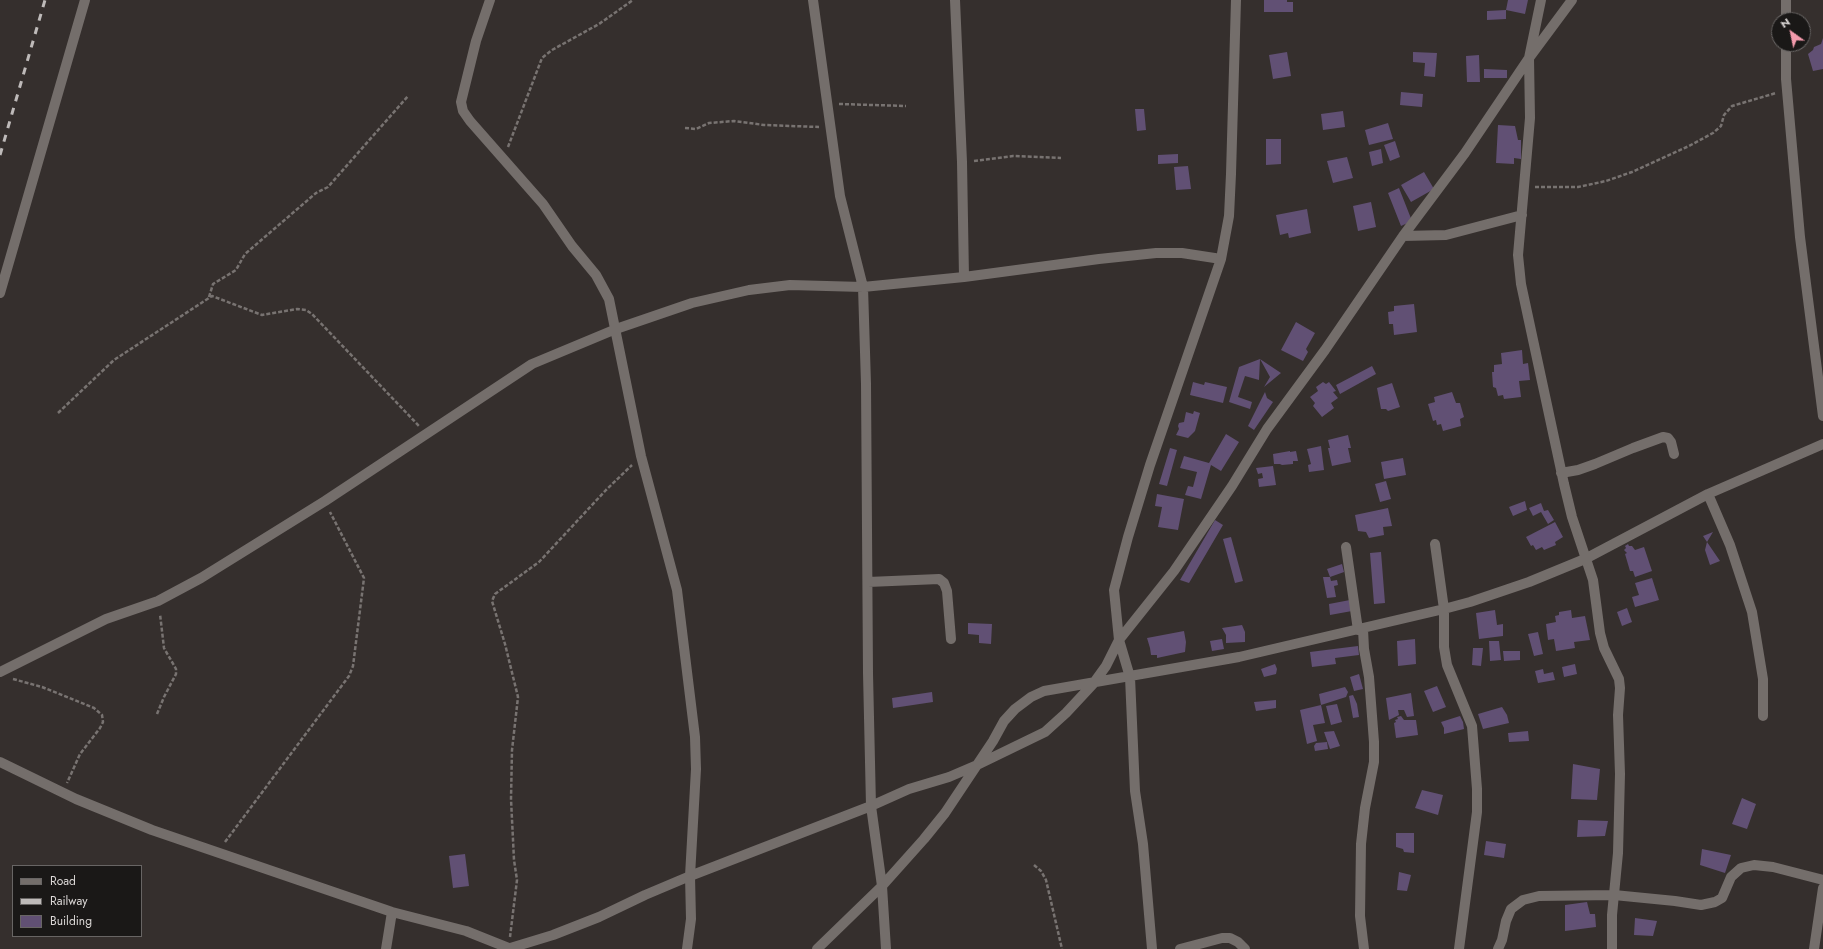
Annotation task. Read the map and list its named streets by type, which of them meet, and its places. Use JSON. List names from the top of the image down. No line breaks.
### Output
{"legend":["Road","Railway","Building"],"north":"top left"}
